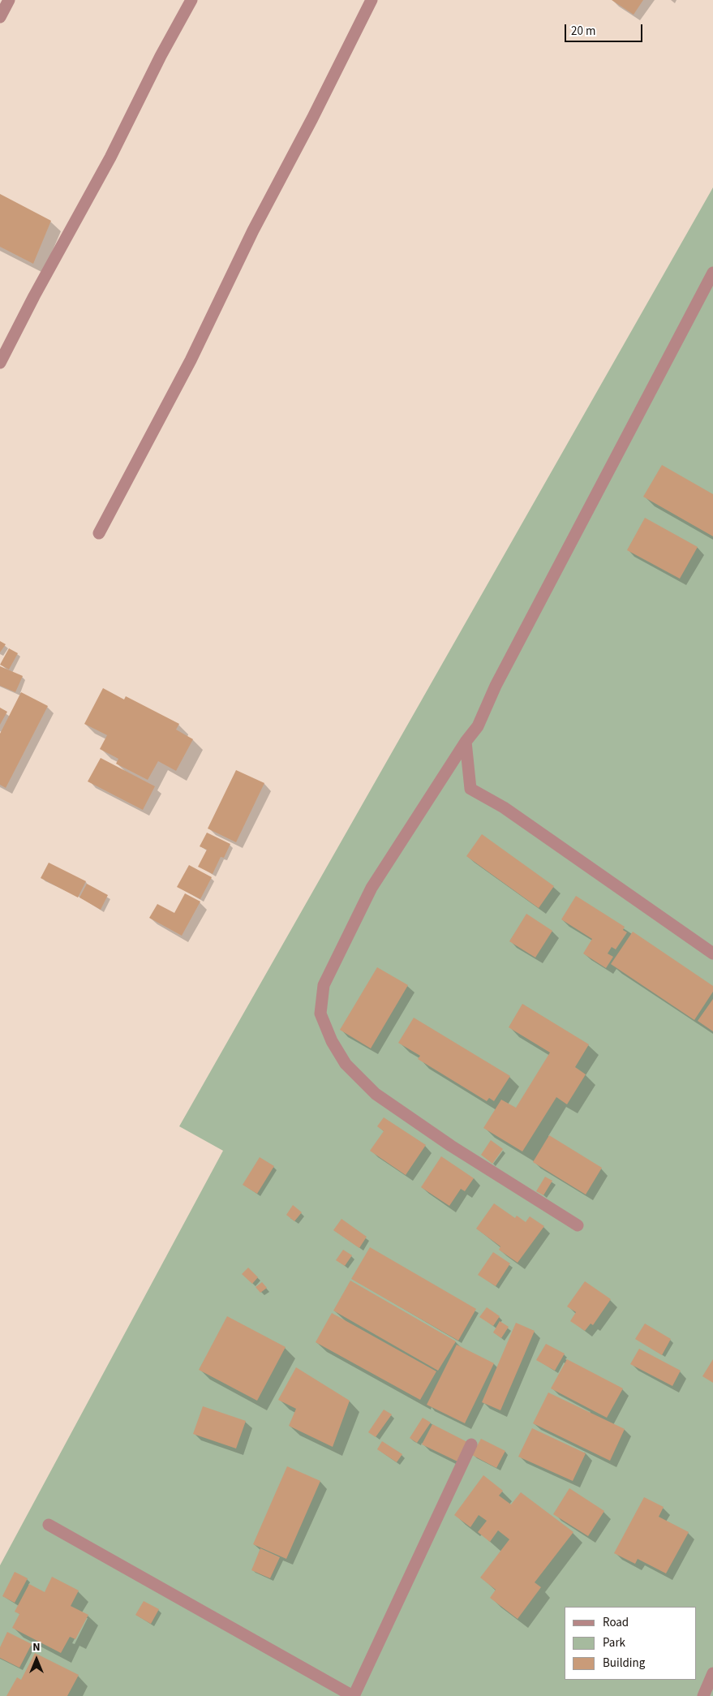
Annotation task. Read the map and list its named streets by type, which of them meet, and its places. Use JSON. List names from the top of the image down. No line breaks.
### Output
{"legend":["Road","Park","Building"],"scale_bar":"20 m","north":"top"}
